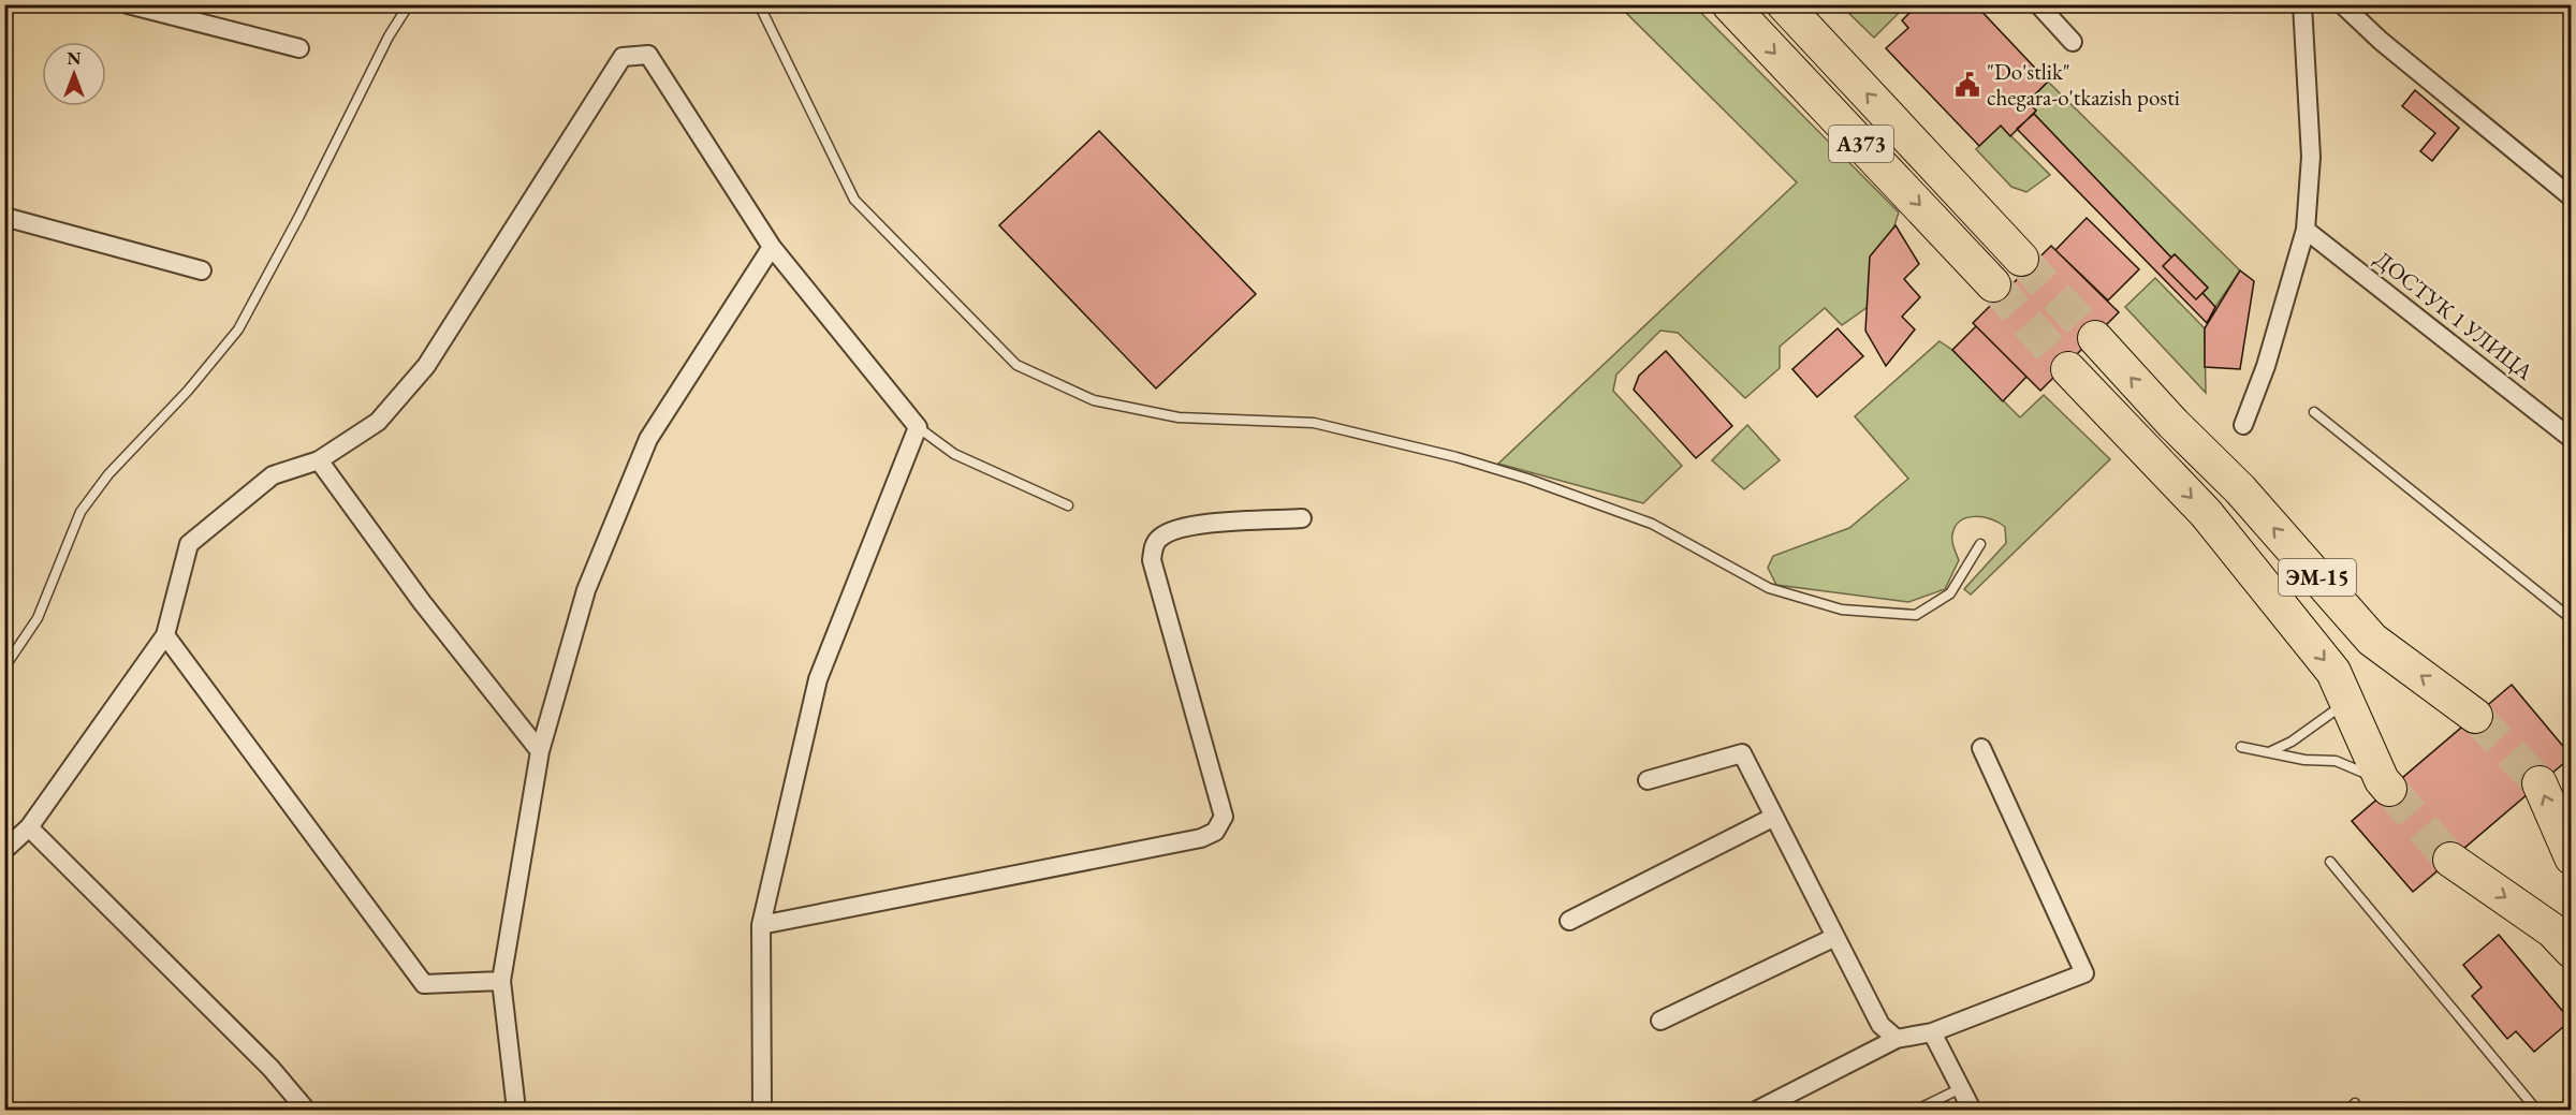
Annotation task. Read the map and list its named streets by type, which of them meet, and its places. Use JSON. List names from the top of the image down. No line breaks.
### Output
{"streets":{"highway":["A373","ЭМ-15"],"street":["ДОСТУК 1 УЛИЦА"]},"places":{"public building":["\"Do'stlik\" chegara-o'tkazish posti"]},"north":"top"}
